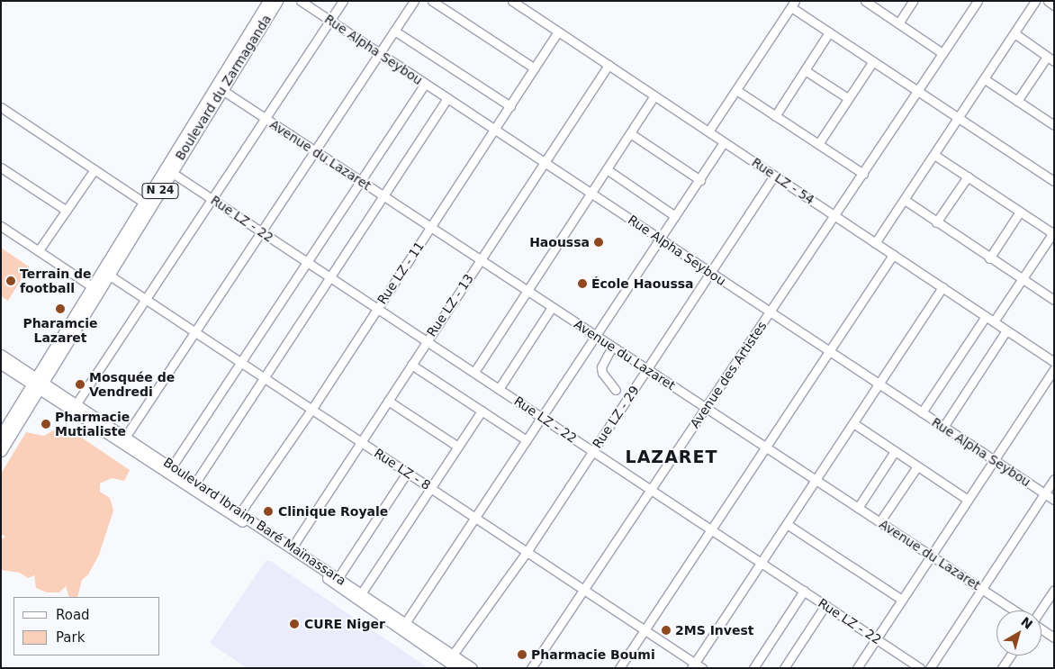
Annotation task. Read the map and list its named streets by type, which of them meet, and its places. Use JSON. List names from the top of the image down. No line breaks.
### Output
{"streets":{"main road":["Boulevard du Zarmaganda","N 24","Boulevard Ibraim Baré Maïnassara"],"street":["Rue Alpha Seybou","Avenue du Lazaret","Rue LZ - 54","Rue LZ - 22","Rue LZ - 11","Rue LZ - 13","Avenue des Artistes","Rue LZ - 29","Rue LZ - 8"]},"crossings":[["Rue Alpha Seybou","Rue LZ - 11"],["Rue Alpha Seybou","Rue LZ - 13"],["Rue Alpha Seybou","Avenue des Artistes"],["Rue Alpha Seybou","Rue LZ - 29"],["Boulevard du Zarmaganda","Avenue du Lazaret"],["Boulevard du Zarmaganda","Rue LZ - 22"],["Boulevard du Zarmaganda","Rue LZ - 8"],["Boulevard du Zarmaganda","Boulevard Ibraim Baré Maïnassara"],["Avenue du Lazaret","Rue LZ - 11"],["Avenue du Lazaret","Rue LZ - 13"],["Avenue du Lazaret","Avenue des Artistes"],["Avenue du Lazaret","Rue LZ - 29"],["Rue LZ - 54","Rue LZ - 11"],["Rue LZ - 54","Rue LZ - 13"],["Rue LZ - 54","Avenue des Artistes"],["Rue LZ - 54","Rue LZ - 29"],["Rue LZ - 22","Rue LZ - 11"],["Rue LZ - 22","Rue LZ - 13"],["Rue LZ - 22","Avenue des Artistes"],["Rue LZ - 22","Rue LZ - 29"],["Rue LZ - 11","Rue LZ - 8"],["Rue LZ - 11","Boulevard Ibraim Baré Maïnassara"],["Rue LZ - 13","Rue LZ - 8"],["Rue LZ - 13","Boulevard Ibraim Baré Maïnassara"],["Avenue des Artistes","Rue LZ - 8"],["Rue LZ - 29","Rue LZ - 8"],["Rue LZ - 29","Boulevard Ibraim Baré Maïnassara"]],"districts":["LAZARET"],"places":["Haoussa","Terrain de football","École Haoussa","Pharamcie Lazaret","Mosquée de Vendredi","Pharmacie Mutialiste","Clinique Royale","CURE Niger","2MS Invest","Pharmacie Boumi"],"legend":["Road","Park"],"north":"top right"}
